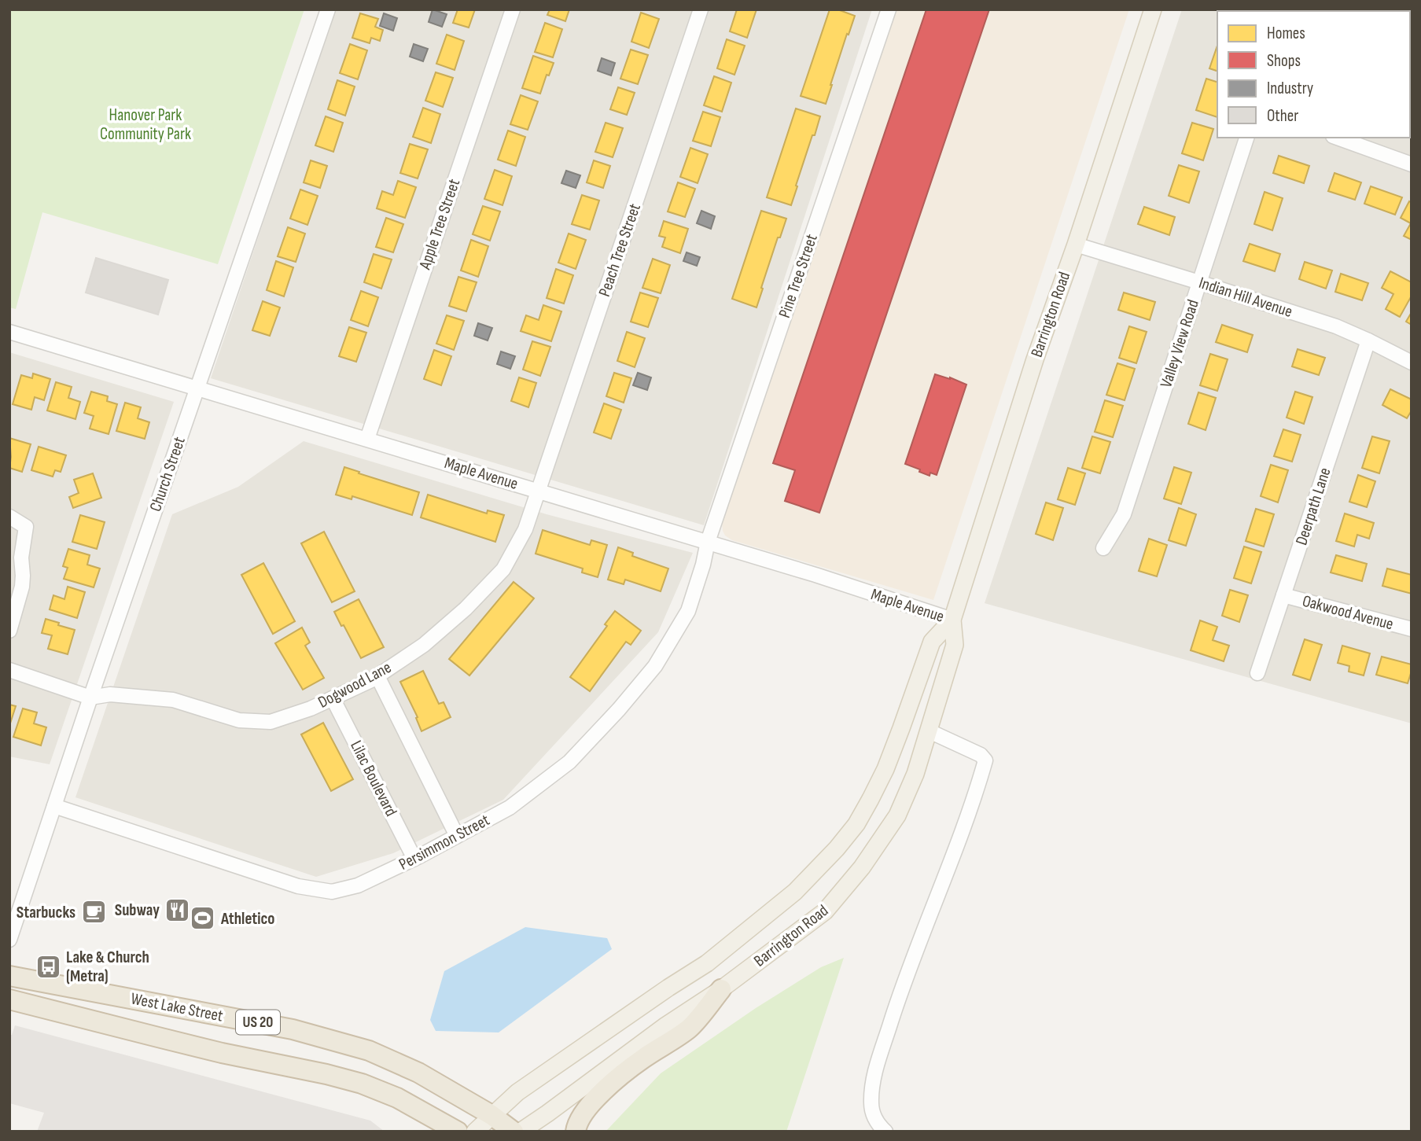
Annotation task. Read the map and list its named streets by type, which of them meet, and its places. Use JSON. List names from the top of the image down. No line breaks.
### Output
{"streets":{"highway":["West Lake Street","US 20"],"main road":["Barrington Road"],"street":["Apple Tree Street","Peach Tree Street","Pine Tree Street","Indian Hill Avenue","Valley View Road","Maple Avenue","Church Street","Deerpath Lane","Oakwood Avenue","Dogwood Lane","Lilac Boulevard","Persimmon Street"]},"crossings":[["Apple Tree Street","Maple Avenue"],["Peach Tree Street","Maple Avenue"],["Peach Tree Street","Dogwood Lane"],["Pine Tree Street","Maple Avenue"],["Pine Tree Street","Persimmon Street"],["Indian Hill Avenue","Barrington Road"],["Indian Hill Avenue","Valley View Road"],["Indian Hill Avenue","Deerpath Lane"],["Barrington Road","Maple Avenue"],["Barrington Road","West Lake Street"],["Barrington Road","US 20"],["Maple Avenue","Church Street"],["Maple Avenue","Dogwood Lane"],["Maple Avenue","Persimmon Street"],["Church Street","Dogwood Lane"],["Church Street","Persimmon Street"],["Deerpath Lane","Oakwood Avenue"],["Dogwood Lane","Lilac Boulevard"],["Lilac Boulevard","Persimmon Street"],["West Lake Street","US 20"]],"parks":["Hanover Park Community Park"],"places":{"restaurant":["Subway"],"cafe":["Starbucks"],"sports":["Athletico"],"bus stop":["Lake & Church (Metra)"]},"legend":["Homes","Shops","Industry","Other"]}
